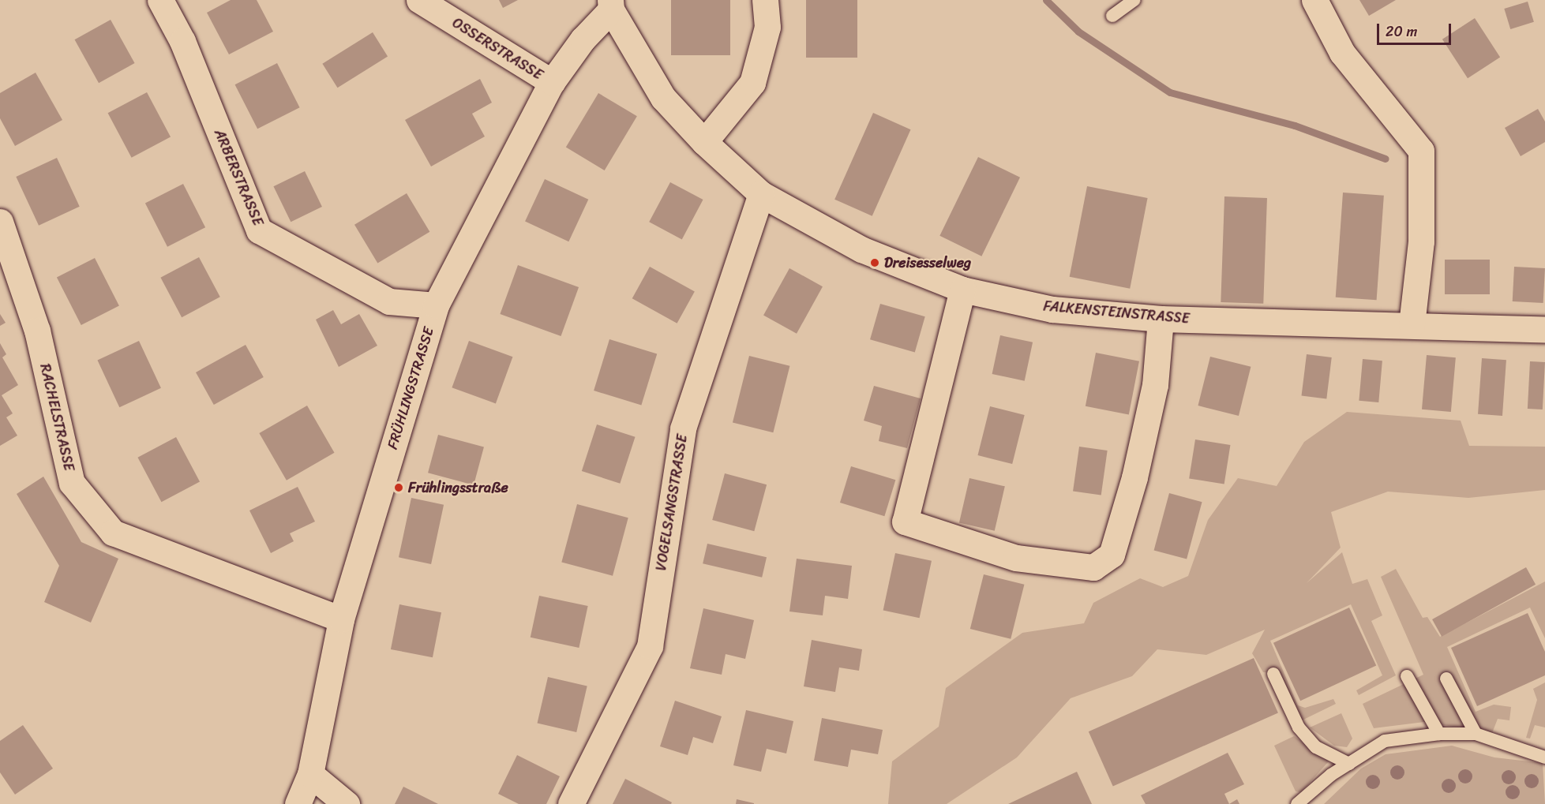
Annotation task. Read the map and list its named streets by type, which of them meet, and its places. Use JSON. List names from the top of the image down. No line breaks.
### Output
{"streets":{"street":["OSSERSTRASSE","ARBERSTRASSE","FALKENSTEINSTRASSE","FRÜHLINGSTRASSE","RACHELSTRASSE","VOGELSANGSTRASSE"]},"crossings":[["OSSERSTRASSE","FRÜHLINGSTRASSE"],["ARBERSTRASSE","FRÜHLINGSTRASSE"],["FALKENSTEINSTRASSE","FRÜHLINGSTRASSE"],["FALKENSTEINSTRASSE","VOGELSANGSTRASSE"],["FRÜHLINGSTRASSE","RACHELSTRASSE"]],"places":["Dreisesselweg","Frühlingsstraße"],"scale_bar":"20 m"}
